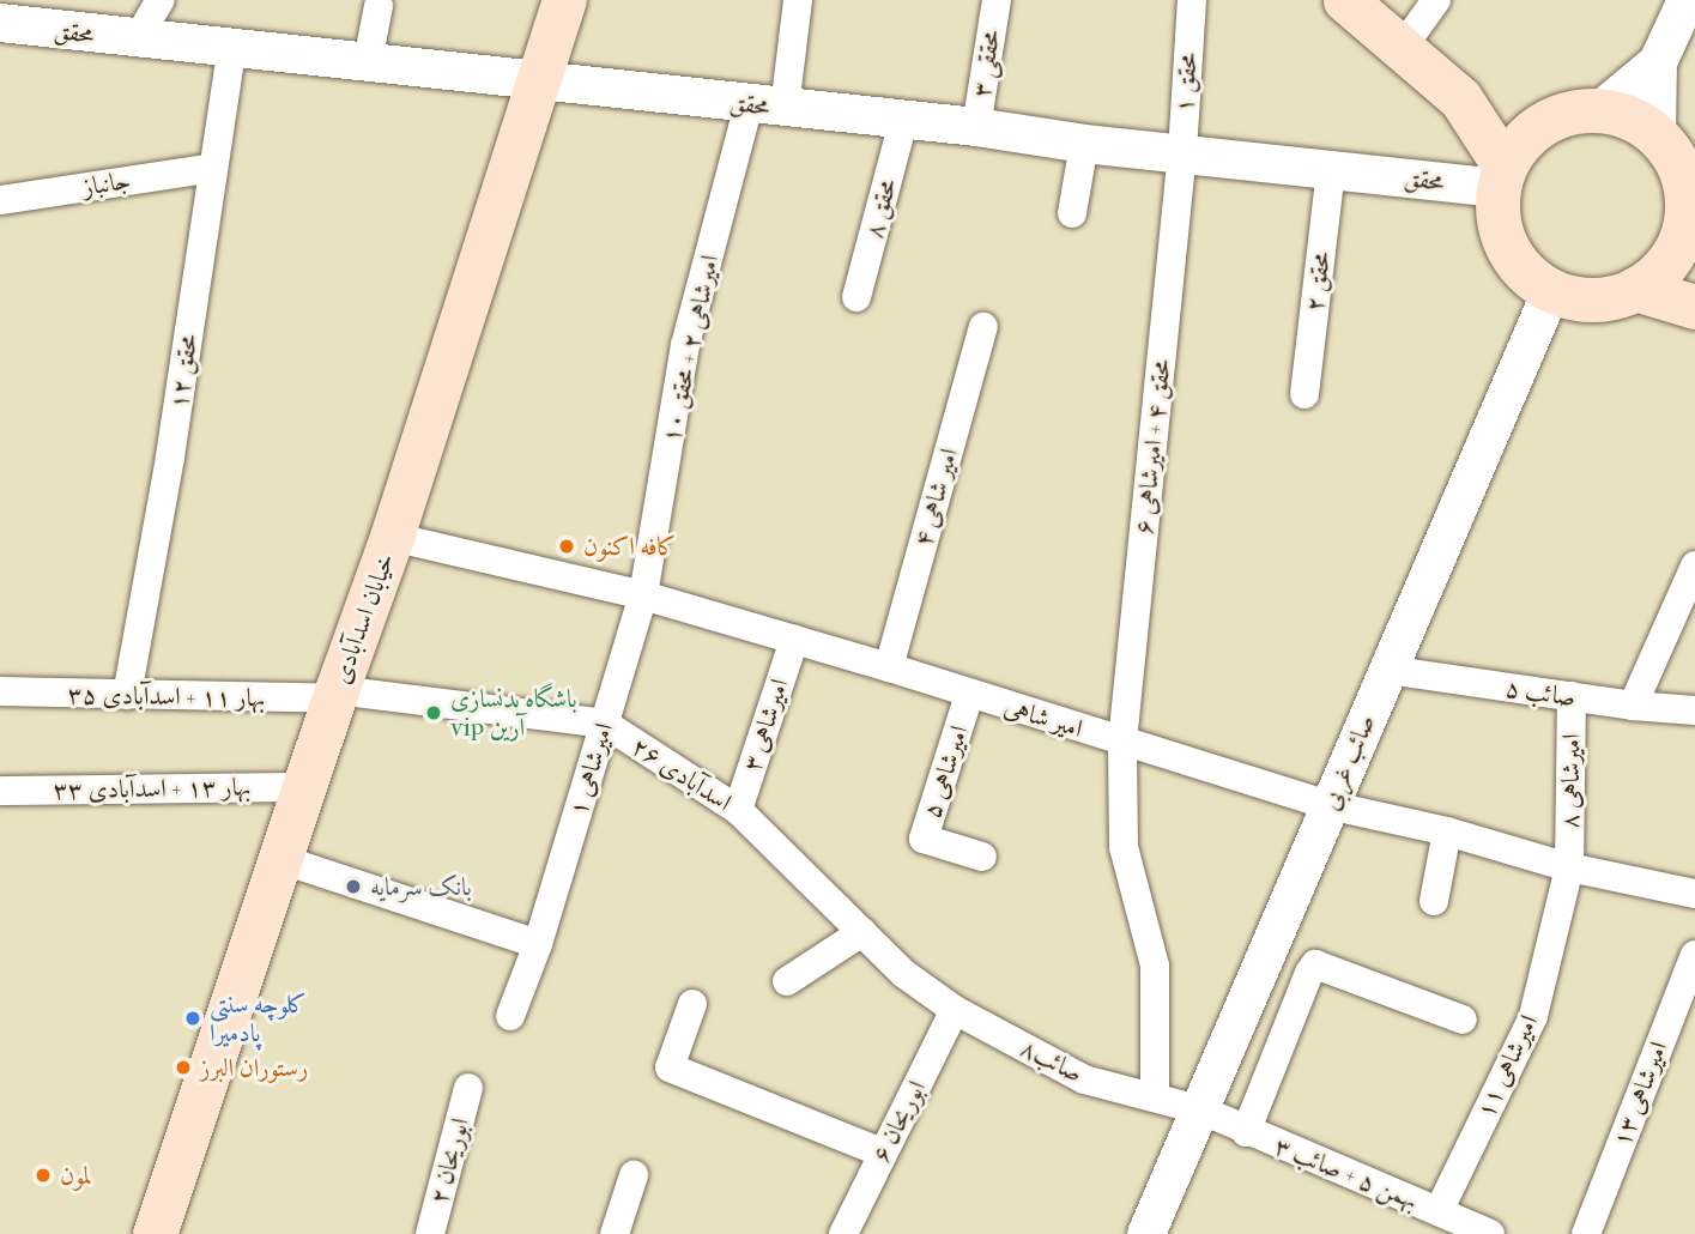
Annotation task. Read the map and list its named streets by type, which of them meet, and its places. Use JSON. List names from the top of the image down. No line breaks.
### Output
{"streets":{"main road":["خیابان اسدآبادی"],"street":["محقق","محققی ۳","محقق ۱","جانباز","محقق ۸","محقق ۲","امیرشاهی ۲ + محقق ۱۰","محقق ۱۲","محقق ۴ + امیرشاهی ۶","امیر شاهی ۴","صائب ۵","بهار ۱۱ + اسدآبادی ۳۵","امیر شاهی","امیرشاهی ۳","صائب غربی","امیرشاهی ۱","امیرشاهی ۵","اسدآبادی ۲۶","امیرشاهی ۸","بهار ۱۳ + اسدآبادی ۳۳","صائب۸","امیرشاهی ۱۱","امیرشاهی ۱۳","ابوریحان ۶","ابوریحان ۲","بهمن ۵ + صائب ۳"]},"crossings":[["محقق","محققی ۳"],["محقق","محقق ۱"],["محقق","محقق ۸"],["محقق","محقق ۲"],["محقق","امیرشاهی ۲ + محقق ۱۰"],["محقق","محقق ۱۲"],["محقق","محقق ۴ + امیرشاهی ۶"],["محقق","خیابان اسدآبادی"],["محقق","صائب غربی"],["محقق ۱","محقق ۴ + امیرشاهی ۶"],["جانباز","محقق ۱۲"],["امیرشاهی ۲ + محقق ۱۰","امیر شاهی"],["امیرشاهی ۲ + محقق ۱۰","امیرشاهی ۱"],["محقق ۱۲","بهار ۱۱ + اسدآبادی ۳۵"],["محقق ۴ + امیرشاهی ۶","امیر شاهی"],["محقق ۴ + امیرشاهی ۶","صائب۸"],["امیر شاهی ۴","امیر شاهی"],["خیابان اسدآبادی","بهار ۱۱ + اسدآبادی ۳۵"],["خیابان اسدآبادی","امیر شاهی"],["خیابان اسدآبادی","اسدآبادی ۲۶"],["خیابان اسدآبادی","بهار ۱۳ + اسدآبادی ۳۳"],["صائب ۵","صائب غربی"],["صائب ۵","امیرشاهی ۸"],["بهار ۱۱ + اسدآبادی ۳۵","اسدآبادی ۲۶"],["امیر شاهی","امیرشاهی ۳"],["امیر شاهی","صائب غربی"],["امیر شاهی","امیرشاهی ۱"],["امیر شاهی","امیرشاهی ۵"],["امیر شاهی","امیرشاهی ۸"],["امیر شاهی","امیرشاهی ۱۱"],["امیرشاهی ۳","اسدآبادی ۲۶"],["صائب غربی","صائب۸"],["صائب غربی","بهمن ۵ + صائب ۳"],["امیرشاهی ۱","اسدآبادی ۲۶"],["اسدآبادی ۲۶","صائب۸"],["اسدآبادی ۲۶","ابوریحان ۶"],["امیرشاهی ۸","امیرشاهی ۱۱"],["صائب۸","ابوریحان ۶"],["صائب۸","بهمن ۵ + صائب ۳"],["امیرشاهی ۱۱","بهمن ۵ + صائب ۳"]],"places":["کافه اکنون","باشگاه بدنسازی vip آرین","بانک سرمایه","کلوچه سنتی پادمیرا","رستوران البرز","لمون"]}
